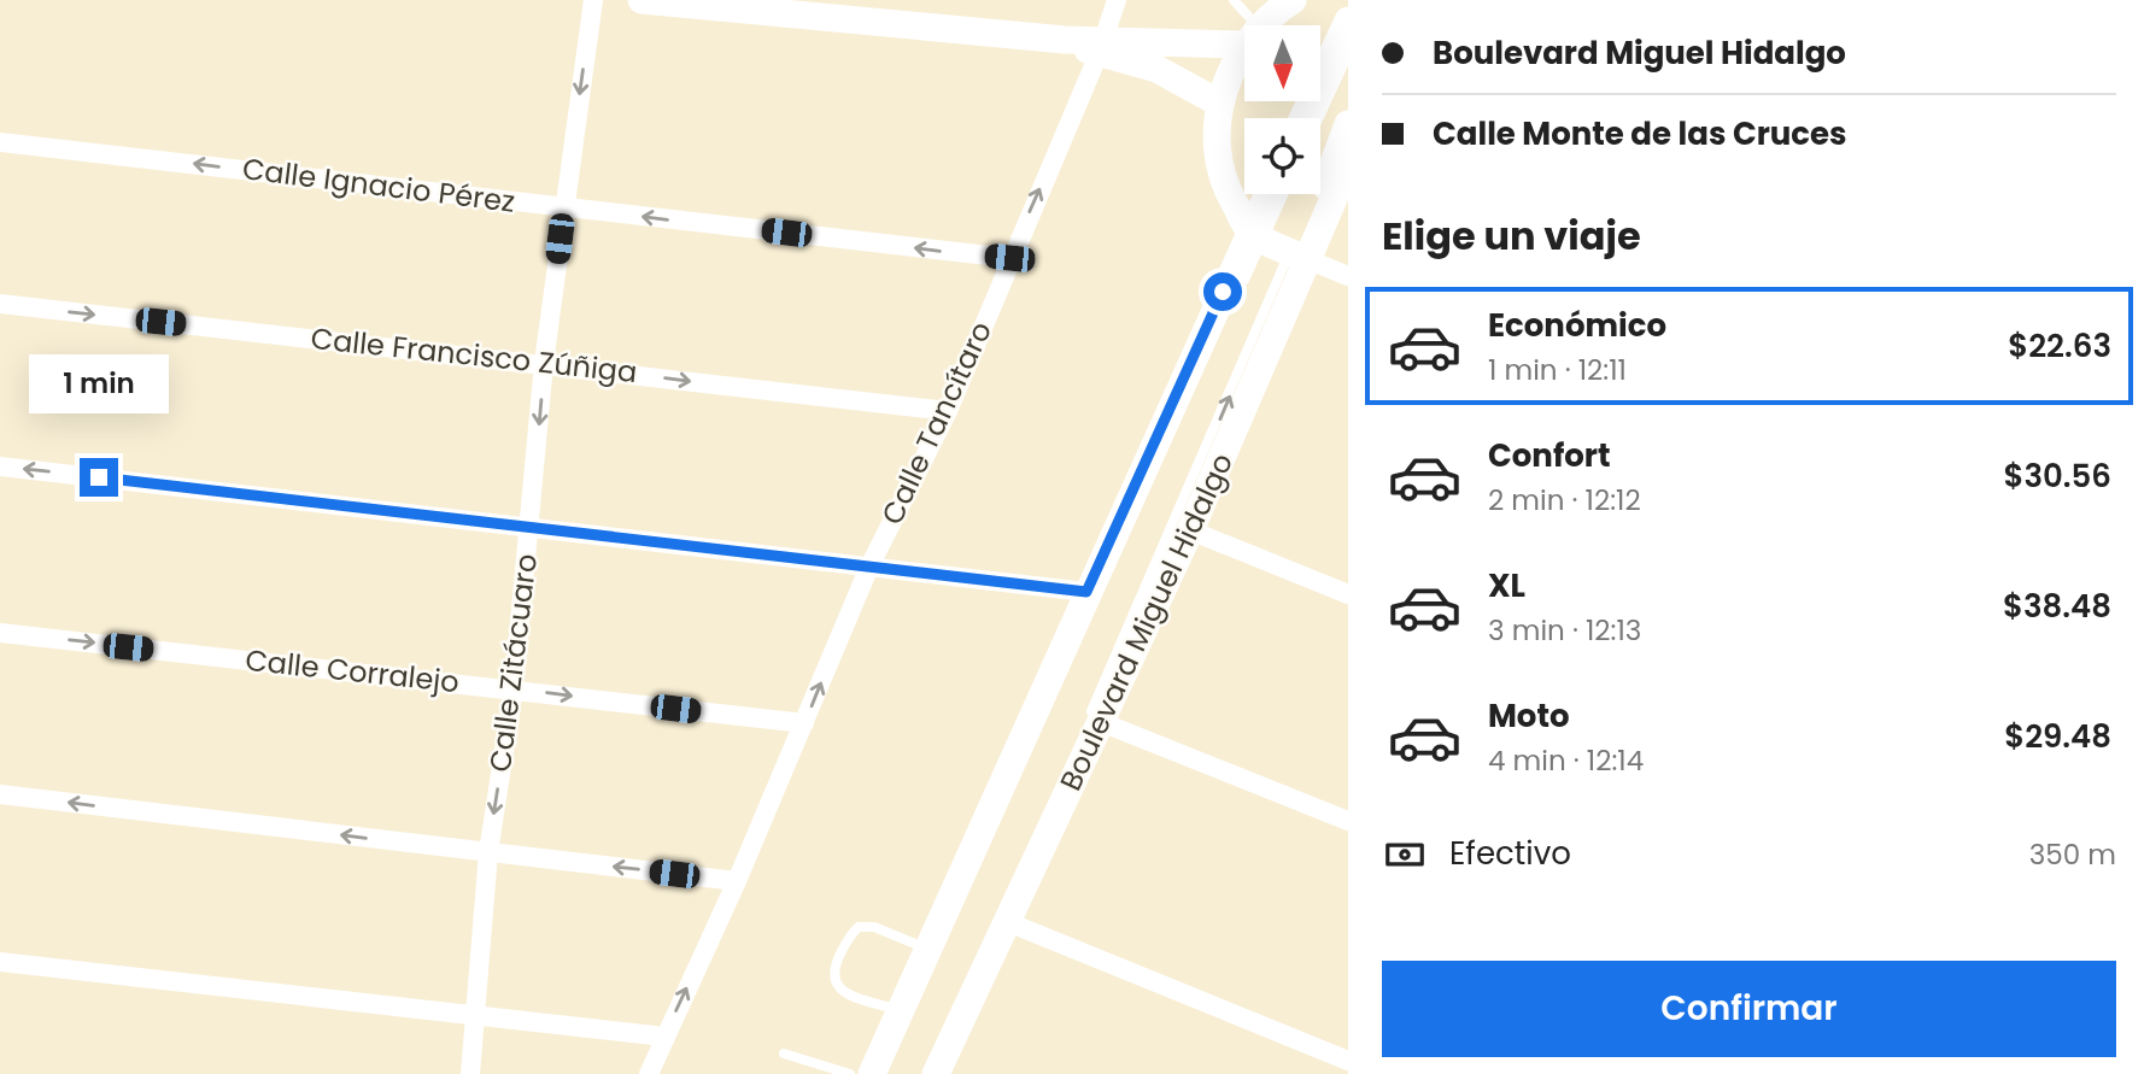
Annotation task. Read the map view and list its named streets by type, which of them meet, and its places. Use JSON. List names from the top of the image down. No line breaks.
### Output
{"streets":{"main road":["Boulevard Miguel Hidalgo"],"street":["Calle Ignacio Pérez","Calle Francisco Zúñiga","Calle Tancítaro","Calle Zitácuaro","Calle Corralejo"]},"crossings":[["Calle Ignacio Pérez","Calle Tancítaro"],["Calle Ignacio Pérez","Calle Zitácuaro"],["Calle Francisco Zúñiga","Calle Tancítaro"],["Calle Francisco Zúñiga","Calle Zitácuaro"],["Calle Tancítaro","Calle Corralejo"],["Calle Zitácuaro","Calle Corralejo"]],"one_way":["Calle Ignacio Pérez","Calle Tancítaro","Calle Zitácuaro"],"north":"bottom","page":{"banner":["Boulevard Miguel Hidalgo","Calle Monte de las Cruces"],"heading":"Elige un viaje","list":[{"name":"Económico","note":"1 min · 12:11","value":"$22.63"},{"name":"Confort","note":"2 min · 12:12","value":"$30.56"},{"name":"XL","note":"3 min · 12:13","value":"$38.48"},{"name":"Moto","note":"4 min · 12:14","value":"$29.48"}],"bubble":"1 min","pay":["Efectivo","350 m"],"buttons":"Confirmar"}}
